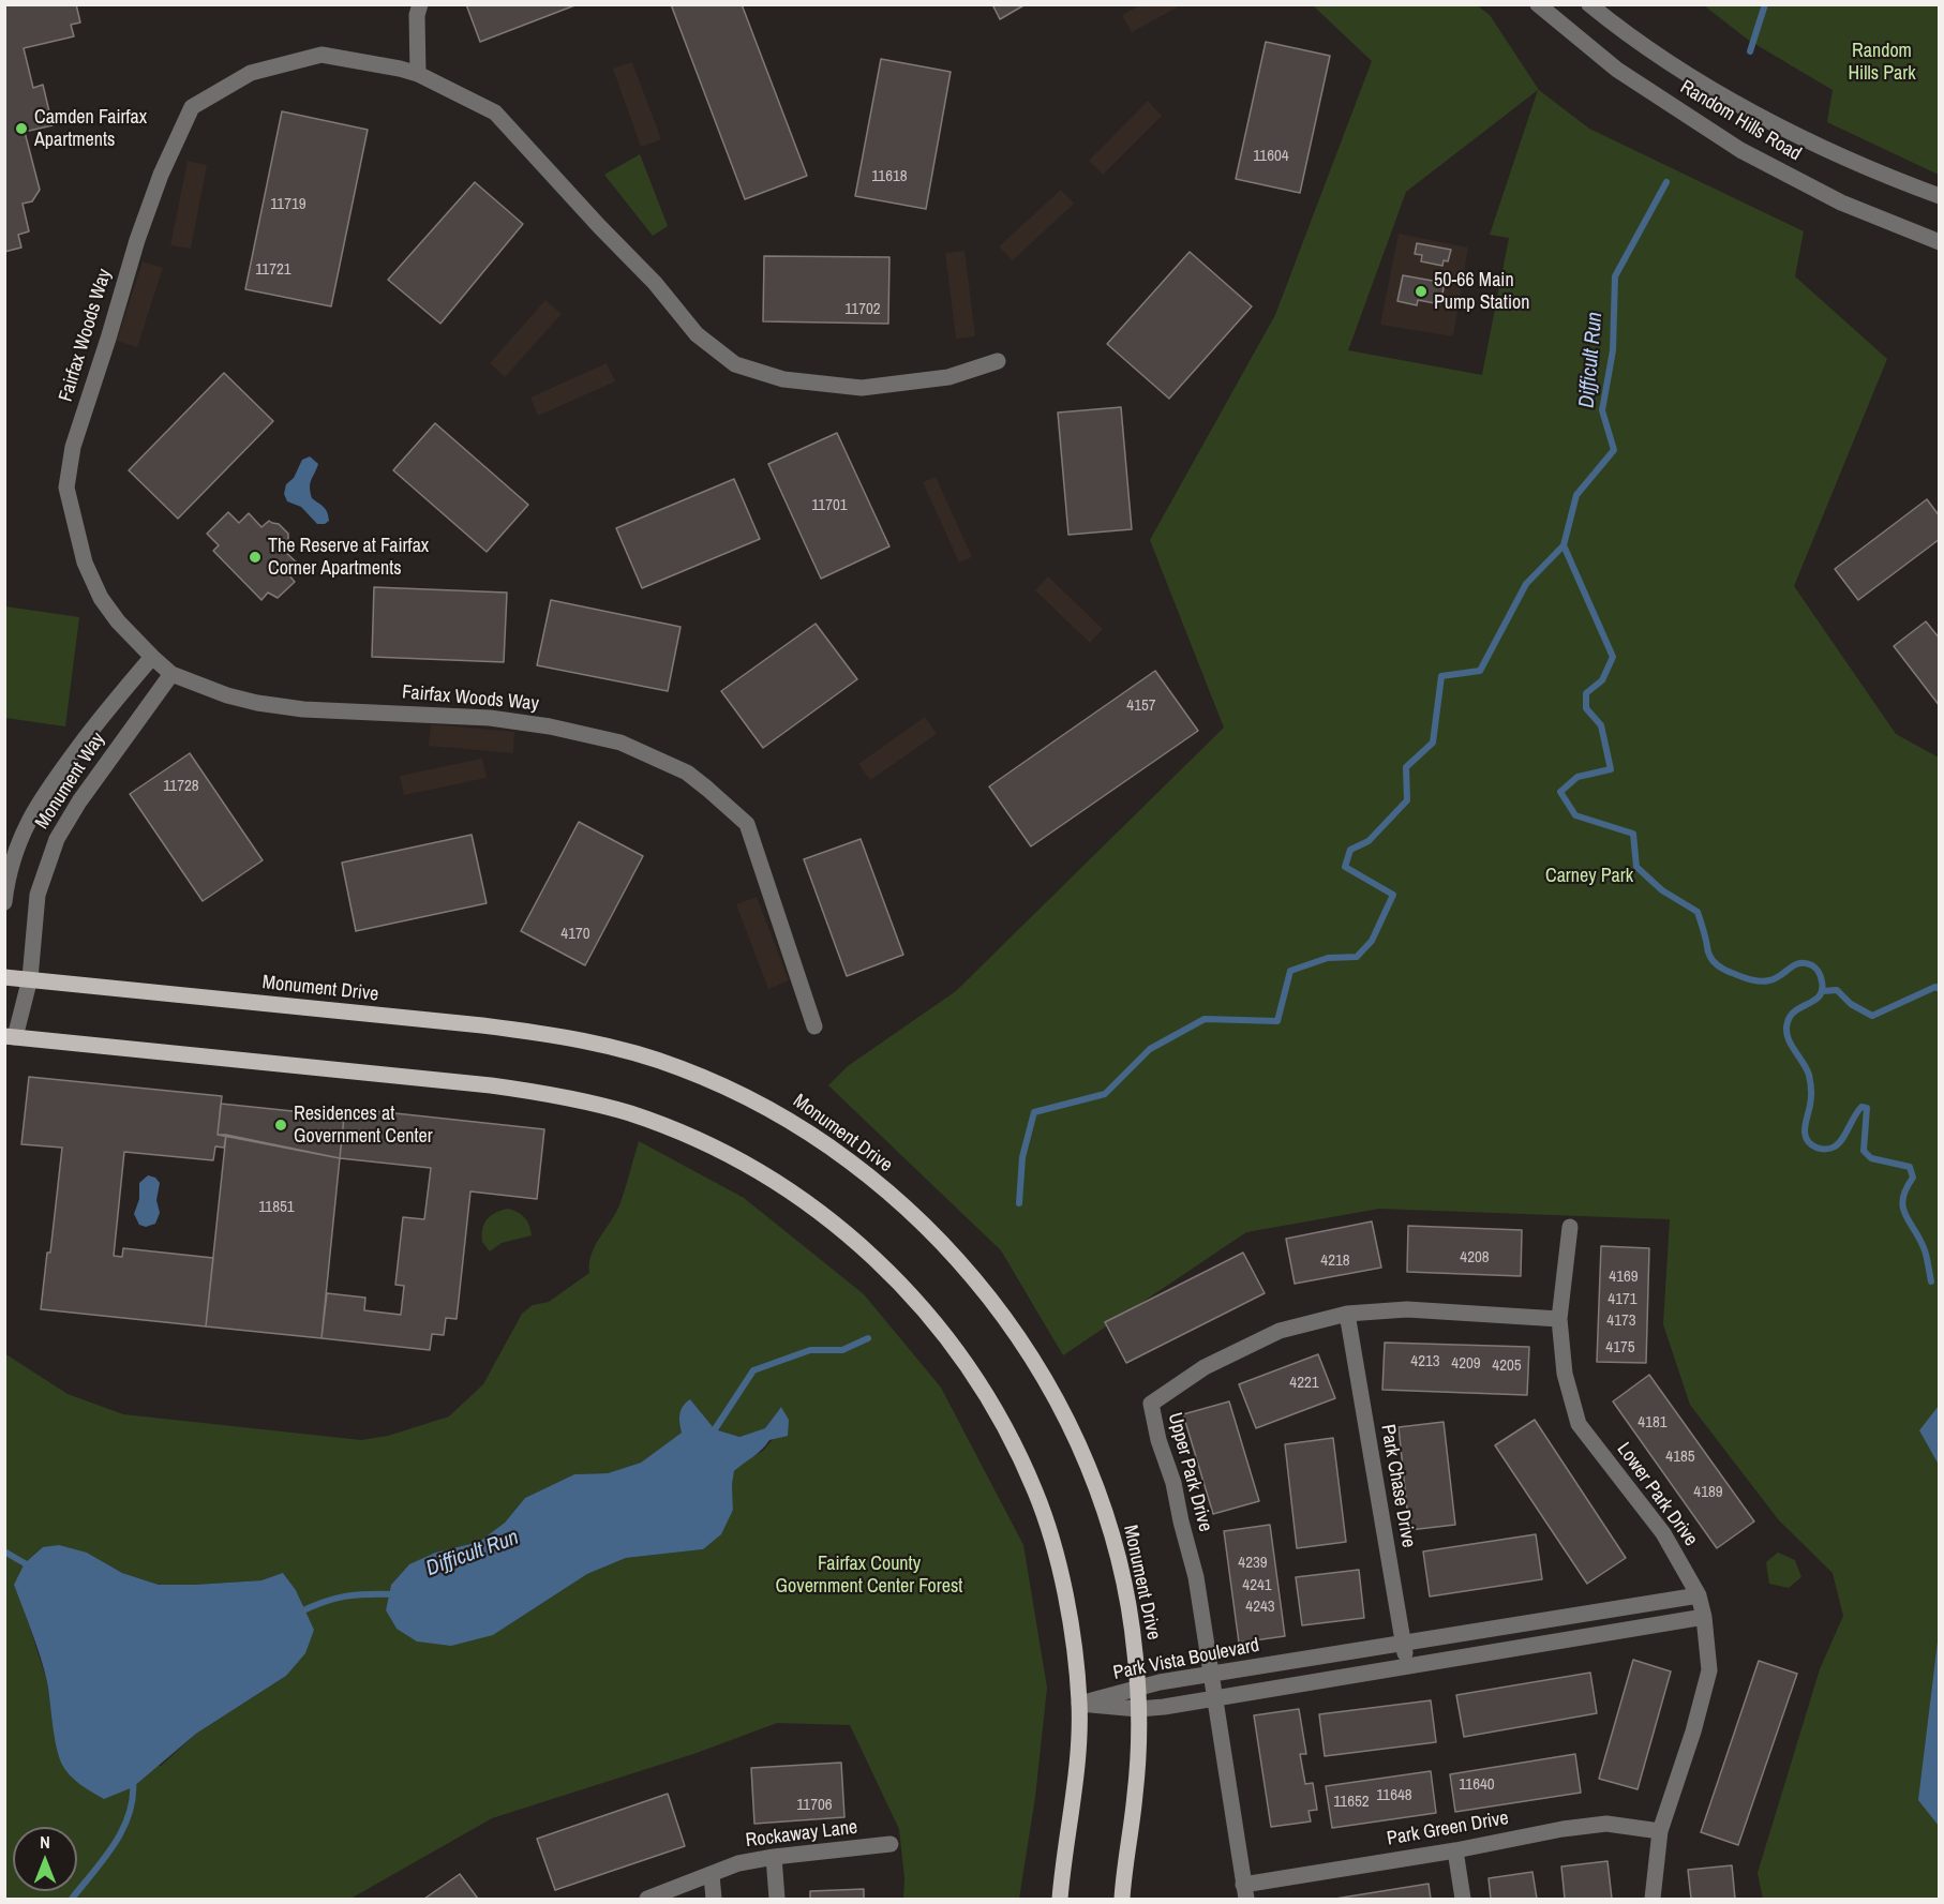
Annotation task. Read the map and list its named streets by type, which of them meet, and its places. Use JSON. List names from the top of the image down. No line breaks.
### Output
{"streets":{"main road":["Monument Drive"],"street":["Random Hills Road","Fairfax Woods Way","Monument Way","Upper Park Drive","Park Chase Drive","Lower Park Drive","Park Vista Boulevard","Park Green Drive","Rockaway Lane"]},"crossings":[["Fairfax Woods Way","Monument Way"],["Monument Way","Monument Drive"],["Monument Drive","Park Vista Boulevard"],["Upper Park Drive","Park Chase Drive"],["Upper Park Drive","Lower Park Drive"],["Upper Park Drive","Park Vista Boulevard"],["Upper Park Drive","Park Green Drive"],["Park Chase Drive","Park Vista Boulevard"],["Lower Park Drive","Park Vista Boulevard"],["Lower Park Drive","Park Green Drive"]],"water":["Difficult Run"],"parks":["Random Hills Park","Carney Park","Fairfax County Government Center Forest"],"places":["Camden Fairfax Apartments","50-66 Main Pump Station","The Reserve at Fairfax Corner Apartments","Residences at Government Center"],"house_numbers":["11604","11618","11719","11721","11702","11701","4157","11728","4170","11851","4208","4218","4169","4171","4173","4175","4213","4209","4205","4221","4181","4185","4189","4239","4241","4243","11640","11648","11652","11706"],"north":"top"}
